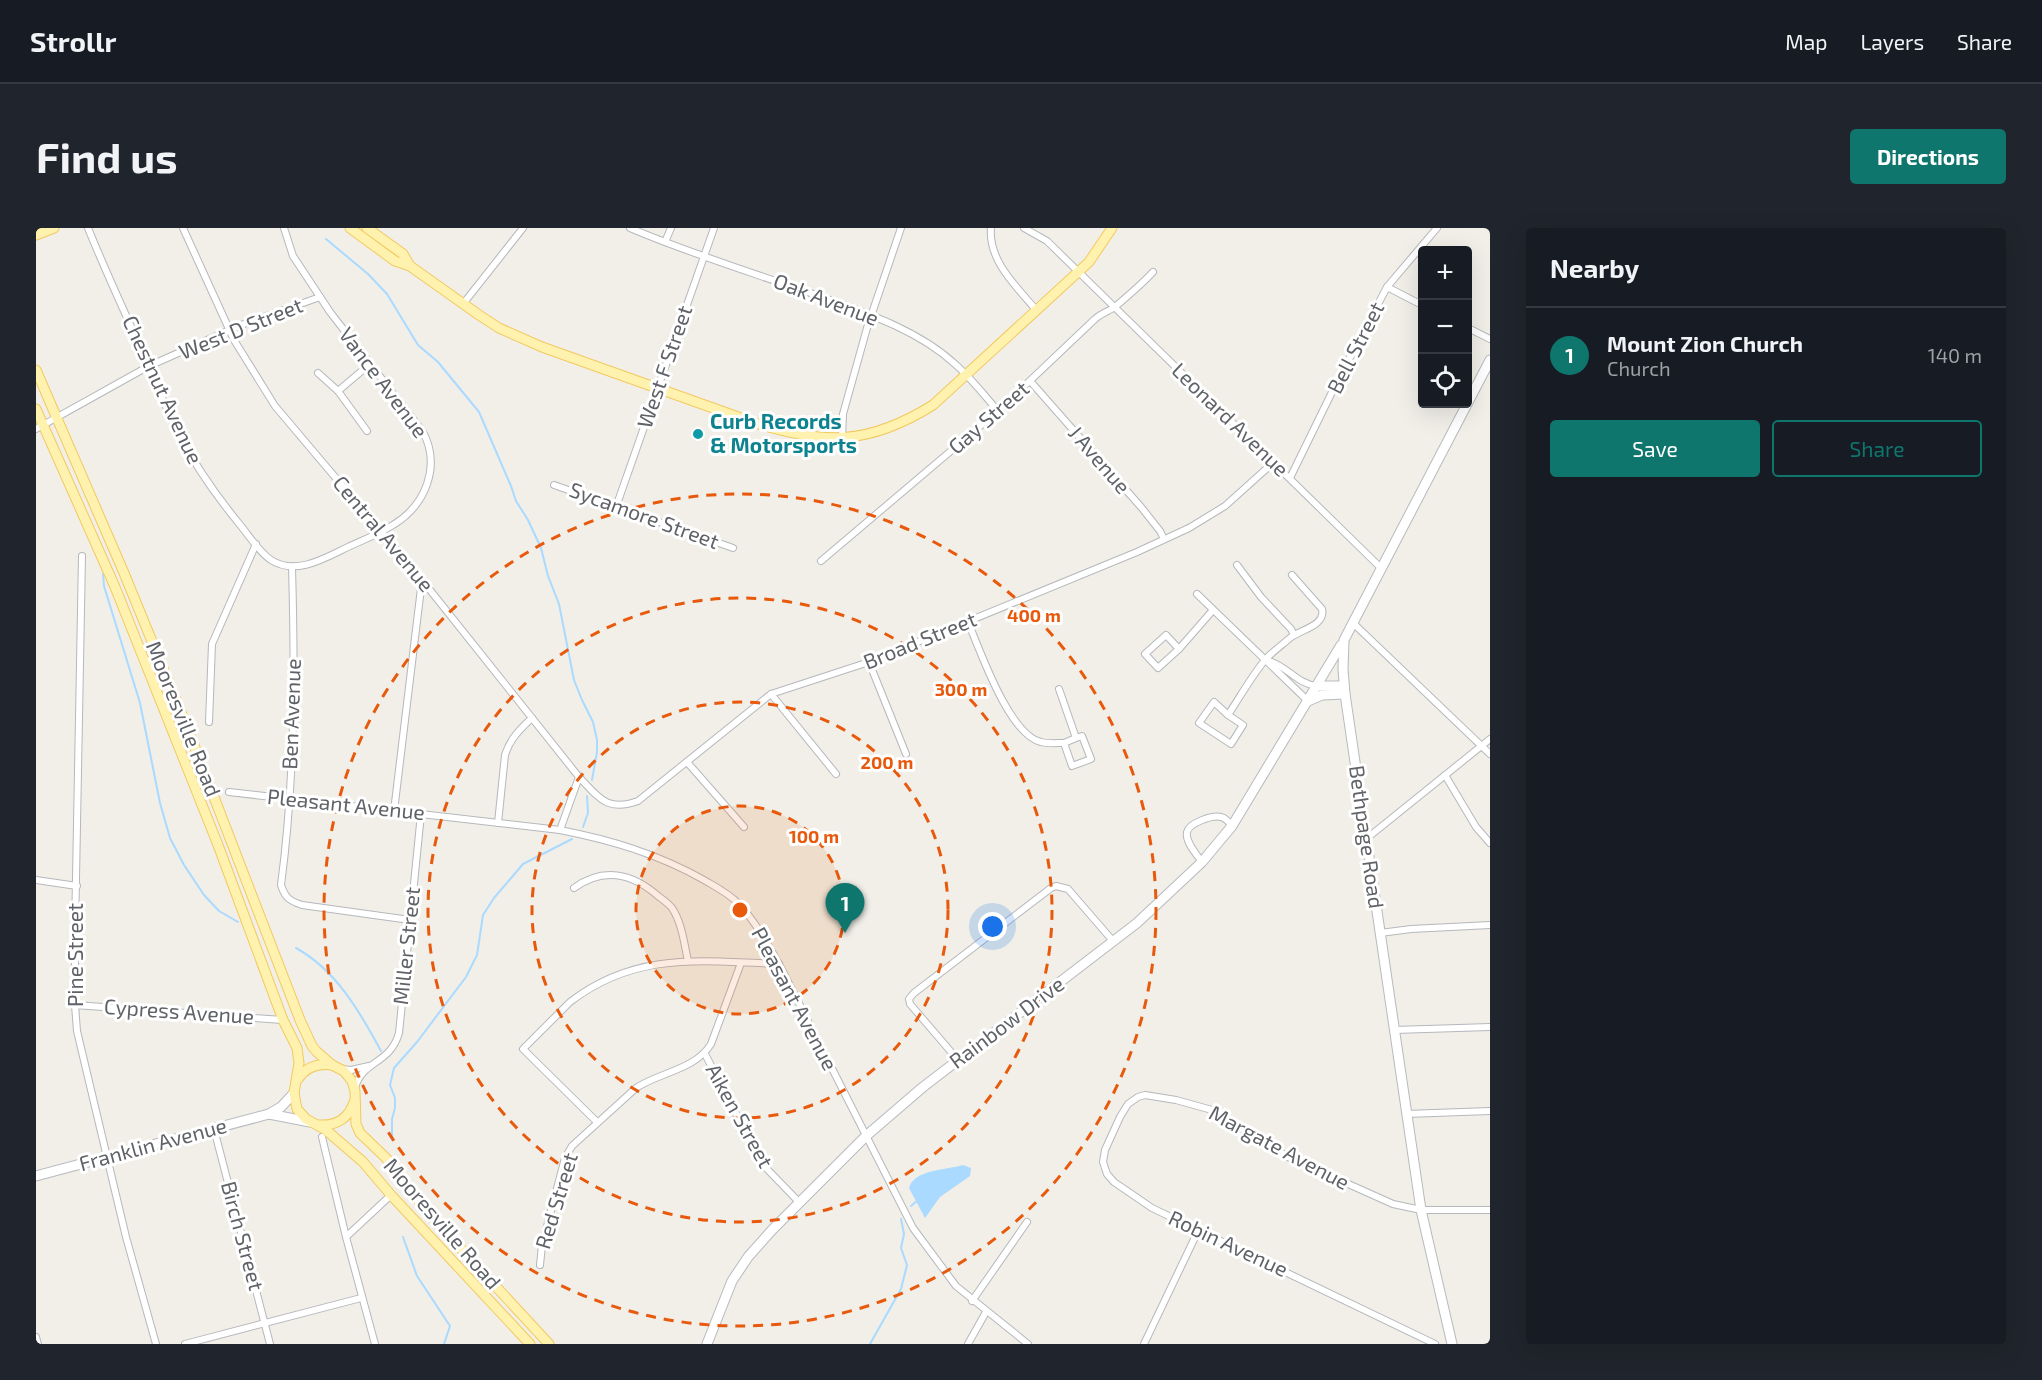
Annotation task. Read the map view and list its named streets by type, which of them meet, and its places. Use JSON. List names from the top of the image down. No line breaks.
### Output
{"streets":{"main road":["Mooresville Road","Bethpage Road","Rainbow Drive","Franklin Avenue"],"street":["Oak Avenue","West D Street","Bell Street","West F Street","Vance Avenue","Chestnut Avenue","Gay Street","Leonard Avenue","J Avenue","Sycamore Street","Central Avenue","Broad Street","Ben Avenue","Pleasant Avenue","Miller Street","Pine Street","Cypress Avenue","Aiken Street","Margate Avenue","Red Street","Birch Street","Robin Avenue"]},"crossings":[["Oak Avenue","West F Street"],["Oak Avenue","Gay Street"],["West D Street","Vance Avenue"],["West D Street","Chestnut Avenue"],["West D Street","Central Avenue"],["West D Street","Mooresville Road"],["Bell Street","Leonard Avenue"],["West F Street","Sycamore Street"],["Vance Avenue","Central Avenue"],["Chestnut Avenue","Ben Avenue"],["Gay Street","Leonard Avenue"],["Gay Street","J Avenue"],["Leonard Avenue","Broad Street"],["Leonard Avenue","Bethpage Road"],["J Avenue","Broad Street"],["Central Avenue","Broad Street"],["Ben Avenue","Pleasant Avenue"],["Ben Avenue","Miller Street"],["Mooresville Road","Miller Street"],["Mooresville Road","Cypress Avenue"],["Mooresville Road","Franklin Avenue"],["Pleasant Avenue","Miller Street"],["Pleasant Avenue","Rainbow Drive"],["Bethpage Road","Rainbow Drive"],["Bethpage Road","Margate Avenue"],["Miller Street","Franklin Avenue"],["Pine Street","Cypress Avenue"],["Pine Street","Franklin Avenue"],["Rainbow Drive","Aiken Street"],["Aiken Street","Red Street"],["Franklin Avenue","Birch Street"],["Margate Avenue","Robin Avenue"]],"places":["Curb Records & Motorsports"],"page":{"header":"Strollr","nav":["Map","Layers","Share"],"buttons":["Directions",["Save","Share"]],"title":"Find us","heading":"Nearby","map_buttons":["+","−"],"list":[{"mark":"1","name":"Mount Zion Church","note":"Church","value":"140 m"}],"pins":"1"},"rings":["400 m","300 m","200 m","100 m"]}
